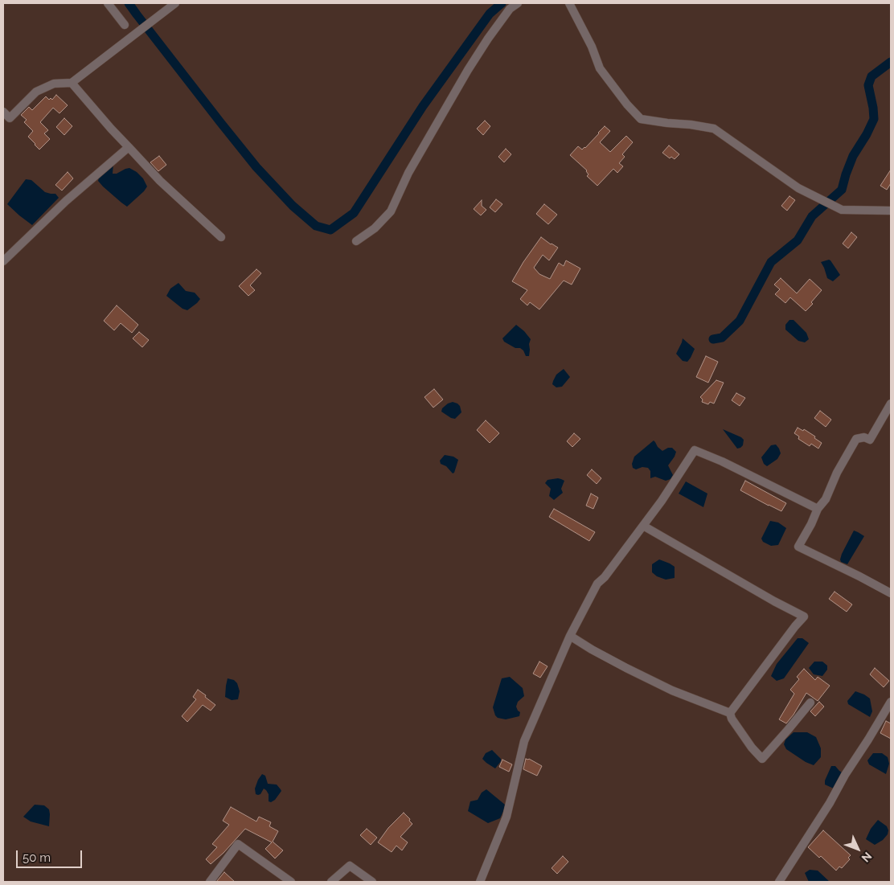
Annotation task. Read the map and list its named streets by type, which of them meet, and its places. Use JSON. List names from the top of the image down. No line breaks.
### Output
{"scale_bar":"50 m","north":"bottom right"}
